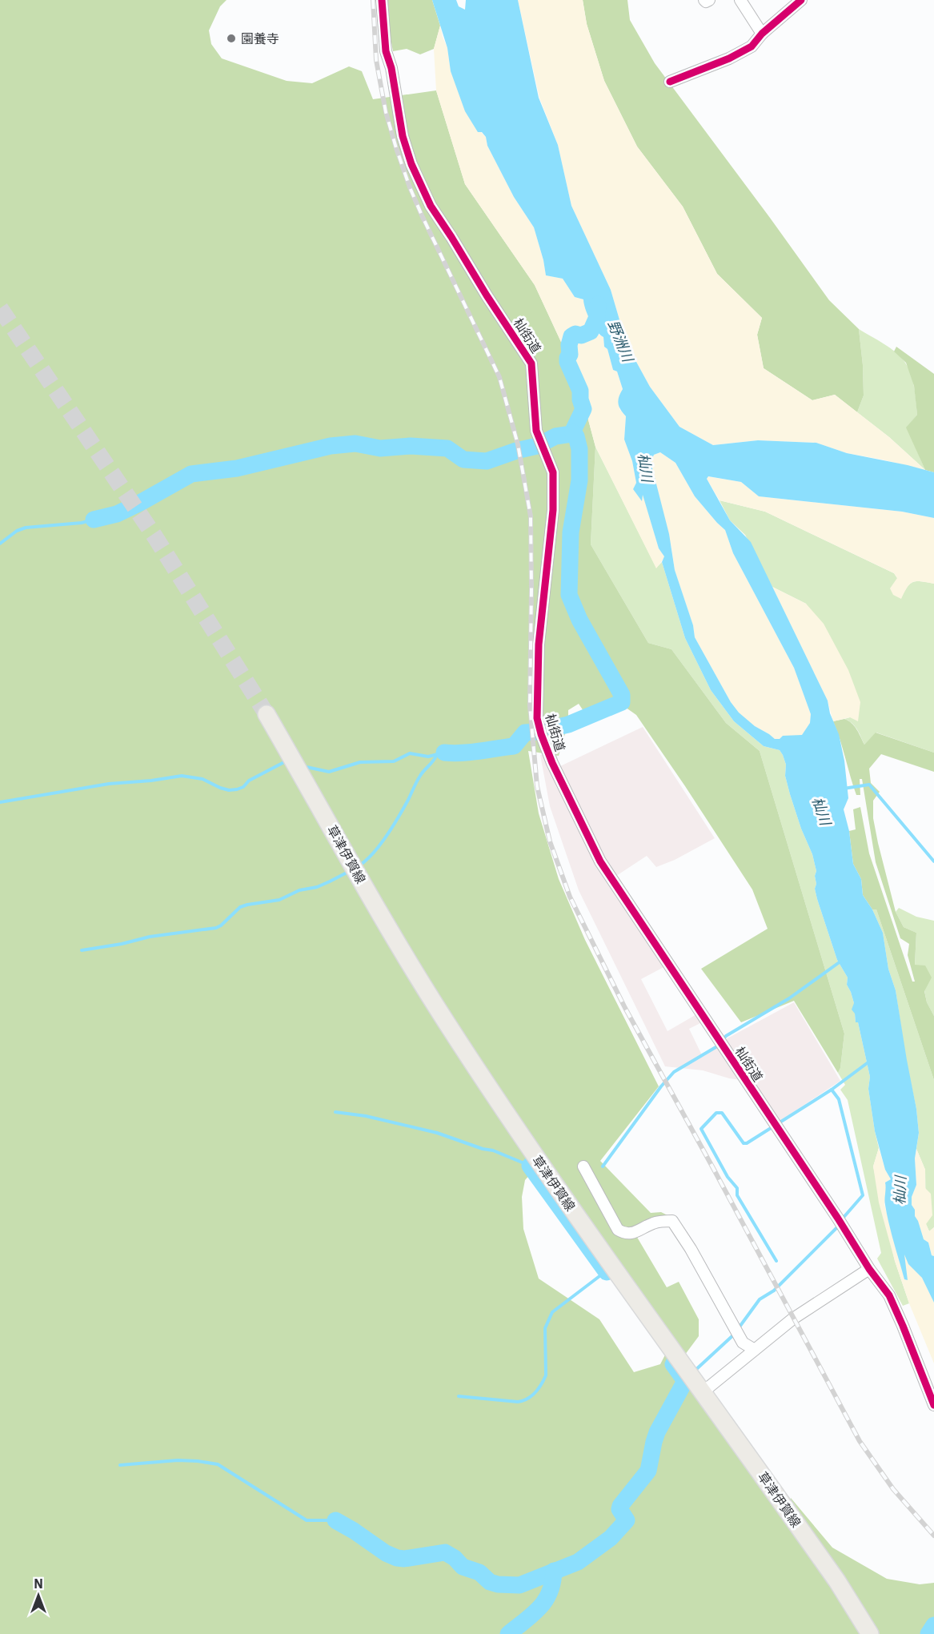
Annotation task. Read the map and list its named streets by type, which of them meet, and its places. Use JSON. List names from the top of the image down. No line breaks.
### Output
{"streets":{"main road":["草津伊賀線"],"street":["杣街道"]},"water":["野洲川","杣川"],"places":["園養寺"],"north":"top"}
